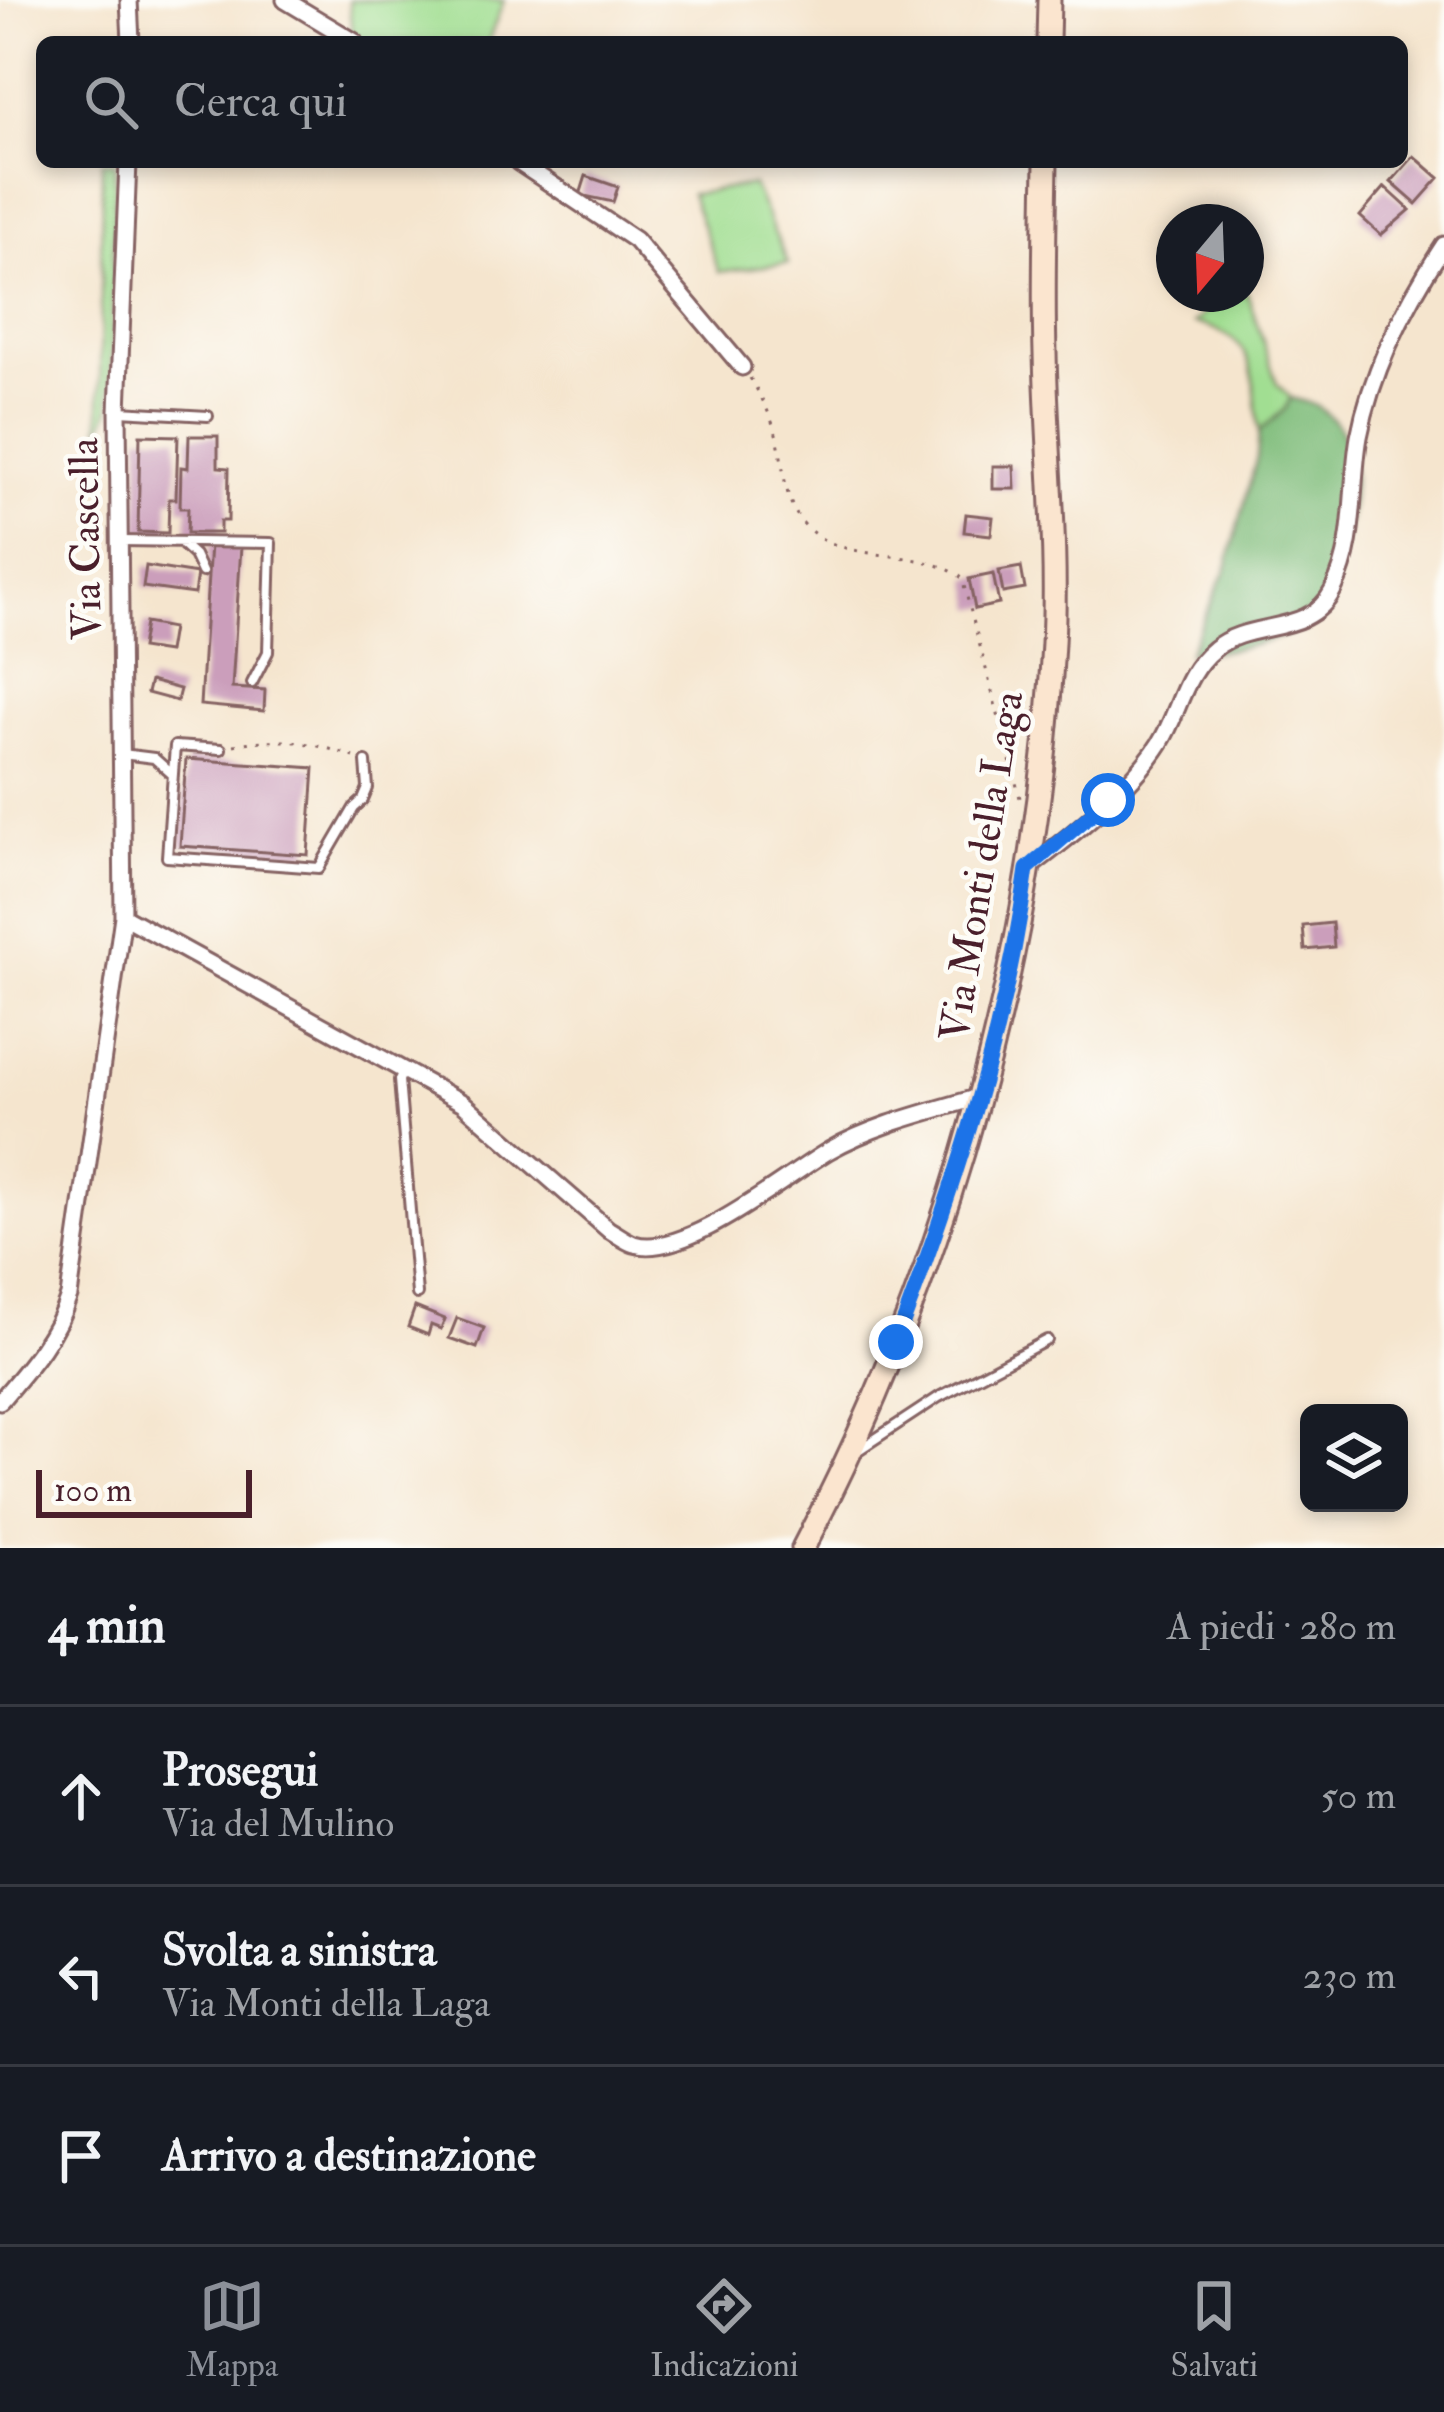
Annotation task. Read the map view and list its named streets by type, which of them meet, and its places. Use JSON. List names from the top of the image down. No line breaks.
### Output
{"streets":{"street":["Via Cascella","Via Monti della Laga"]},"scale_bar":"100 m","north":"bottom","page":{"search":"Cerca qui","scale":"100 m","heading":["4 min","A piedi · 280 m"],"list":[["Prosegui","Via del Mulino","50 m"],["Svolta a sinistra","Via Monti della Laga","230 m"],"Arrivo a destinazione"],"nav":["Mappa","Indicazioni","Salvati"]}}
